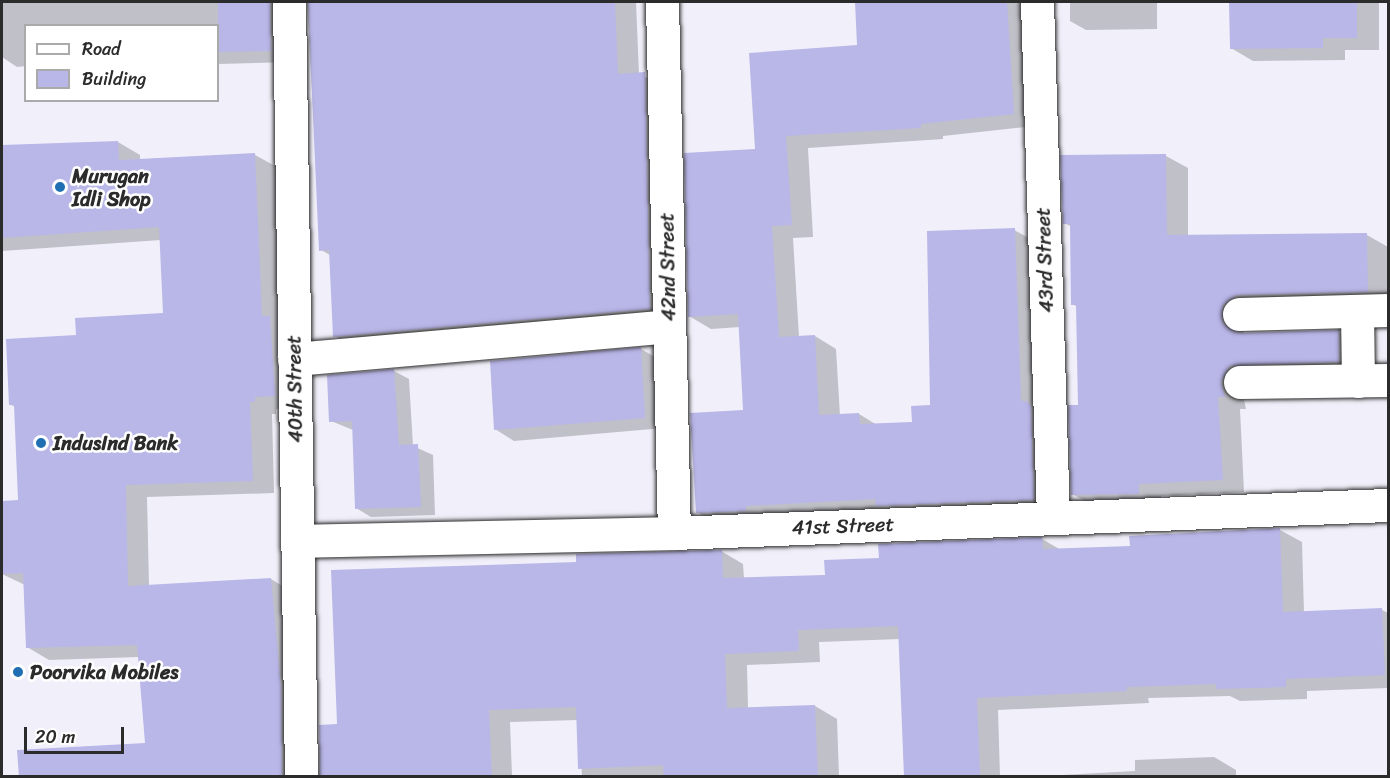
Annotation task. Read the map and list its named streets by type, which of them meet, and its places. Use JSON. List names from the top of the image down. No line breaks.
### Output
{"streets":{"street":["43rd Street","42nd Street","40th Street","41st Street"]},"crossings":[["43rd Street","41st Street"],["42nd Street","41st Street"],["40th Street","41st Street"]],"places":["Murugan Idli Shop","IndusInd Bank","Poorvika Mobiles"],"legend":["Road","Building"],"scale_bar":"20 m"}
